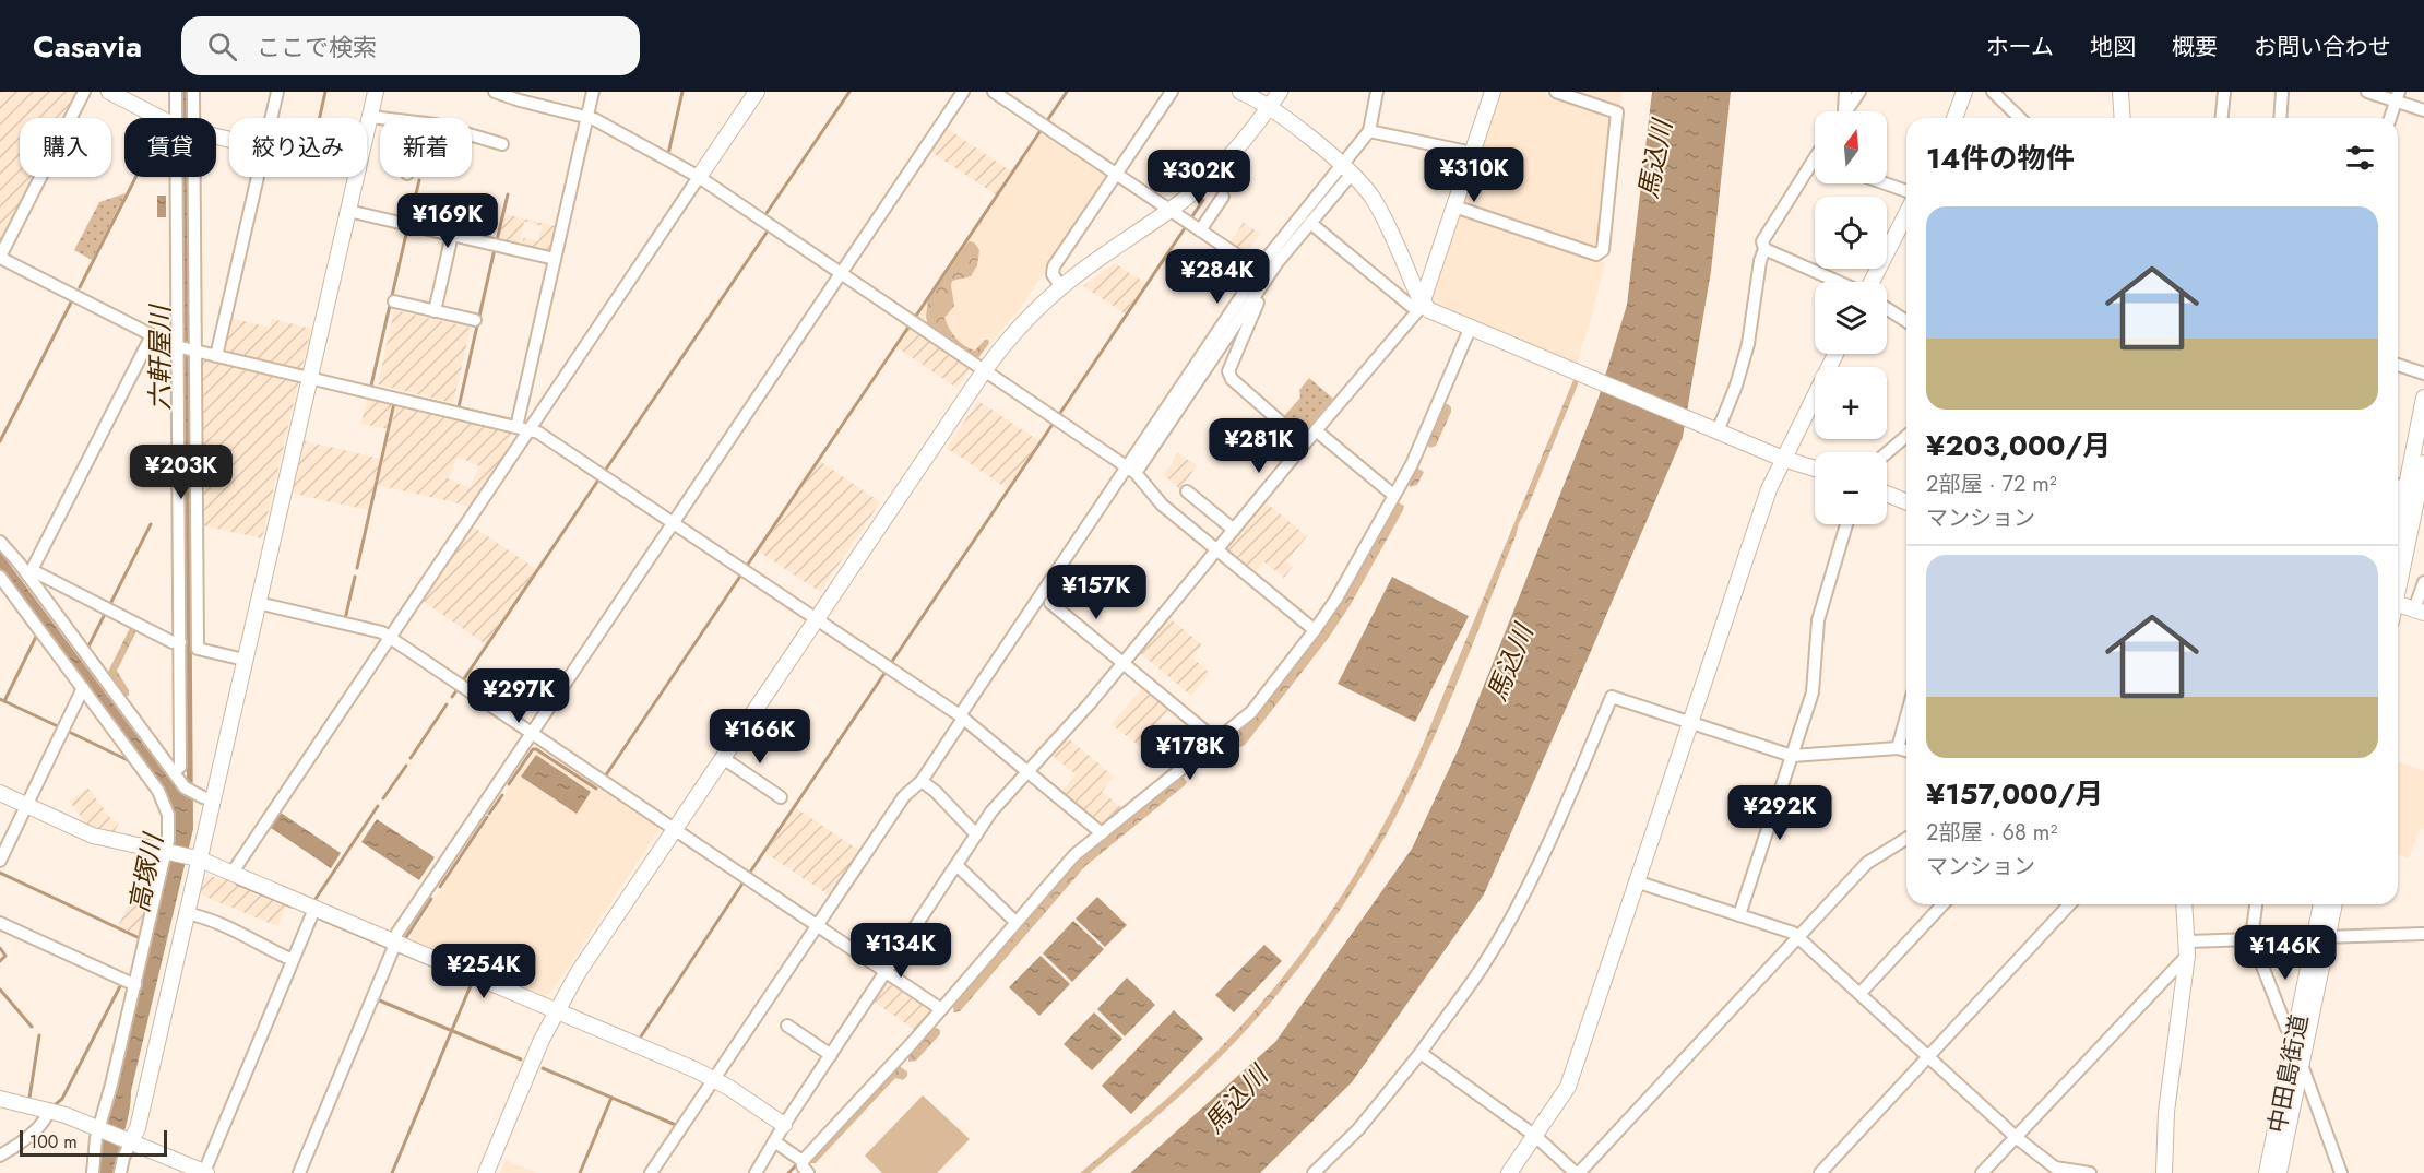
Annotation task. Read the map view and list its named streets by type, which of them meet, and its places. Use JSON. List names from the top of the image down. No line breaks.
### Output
{"streets":{"street":["中田島街道"]},"water":["馬込川","六軒屋川","高塚川"],"scale_bar":"100 m","north":"top","page":{"header":"Casavia","search":"ここで検索","nav":["ホーム","地図","概要","お問い合わせ"],"map_buttons":["+","−"],"chip":["購入","賃貸","絞り込み","新着"],"heading":"14件の物件","price":["¥310K","¥302K","¥169K","¥284K","¥281K","¥203K","¥157K","¥297K","¥166K","¥178K","¥292K","¥134K","¥146K","¥254K"],"list":[{"name":"¥203,000/月","note":"2部屋 · 72 m² · マンション"},{"name":"¥157,000/月","note":"2部屋 · 68 m² · マンション"}],"scale":"100 m"}}
